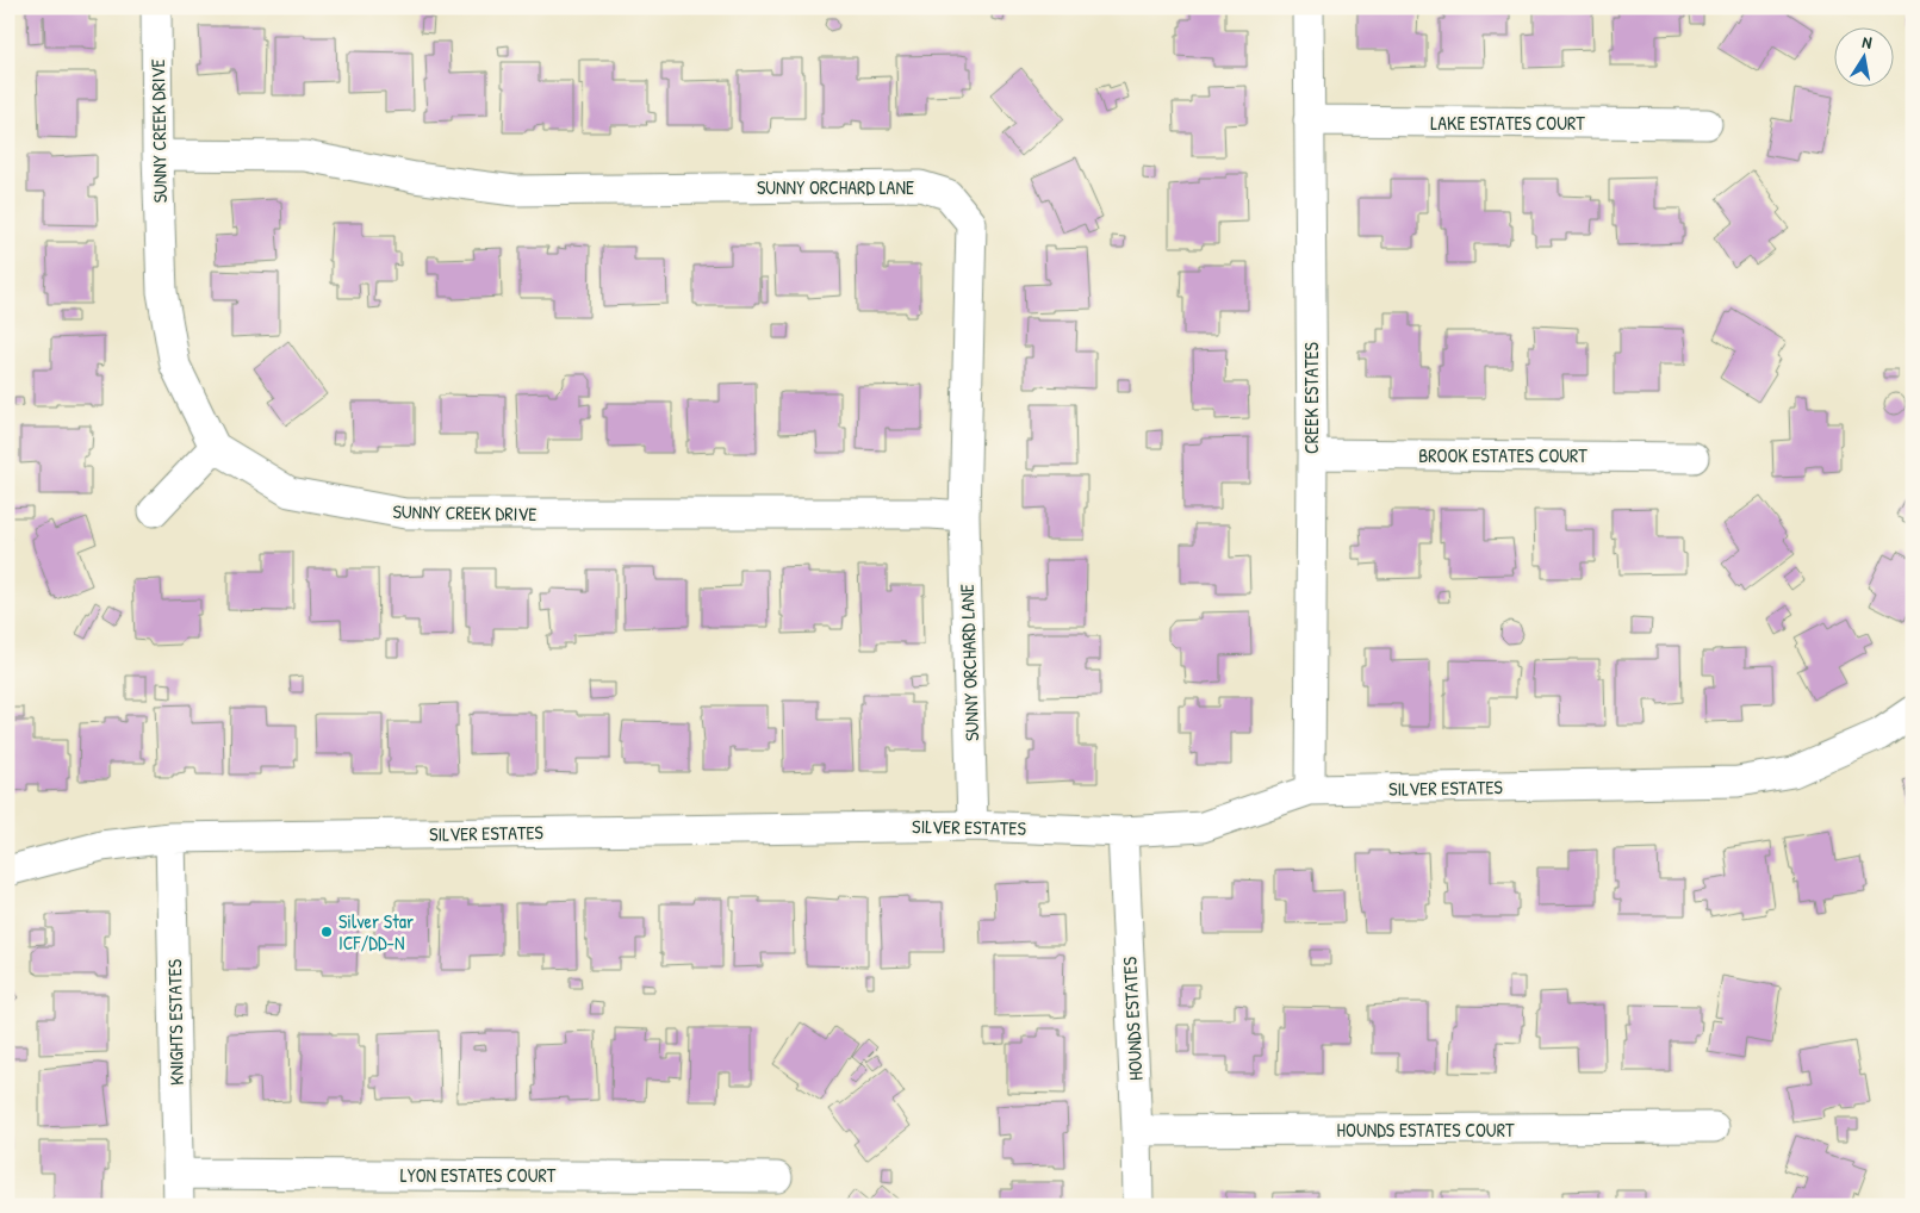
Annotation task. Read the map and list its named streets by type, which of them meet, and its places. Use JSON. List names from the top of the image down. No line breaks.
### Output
{"streets":{"street":["LAKE ESTATES COURT","SUNNY CREEK DRIVE","SUNNY ORCHARD LANE","CREEK ESTATES","BROOK ESTATES COURT","SILVER ESTATES","HOUNDS ESTATES","KNIGHTS ESTATES","HOUNDS ESTATES COURT","LYON ESTATES COURT"]},"crossings":[["LAKE ESTATES COURT","CREEK ESTATES"],["SUNNY CREEK DRIVE","SUNNY ORCHARD LANE"],["SUNNY ORCHARD LANE","SILVER ESTATES"],["CREEK ESTATES","BROOK ESTATES COURT"],["CREEK ESTATES","SILVER ESTATES"],["SILVER ESTATES","HOUNDS ESTATES"],["SILVER ESTATES","KNIGHTS ESTATES"],["HOUNDS ESTATES","HOUNDS ESTATES COURT"],["KNIGHTS ESTATES","LYON ESTATES COURT"]],"places":["Silver Star ICF/DD-N"],"north":"top"}
